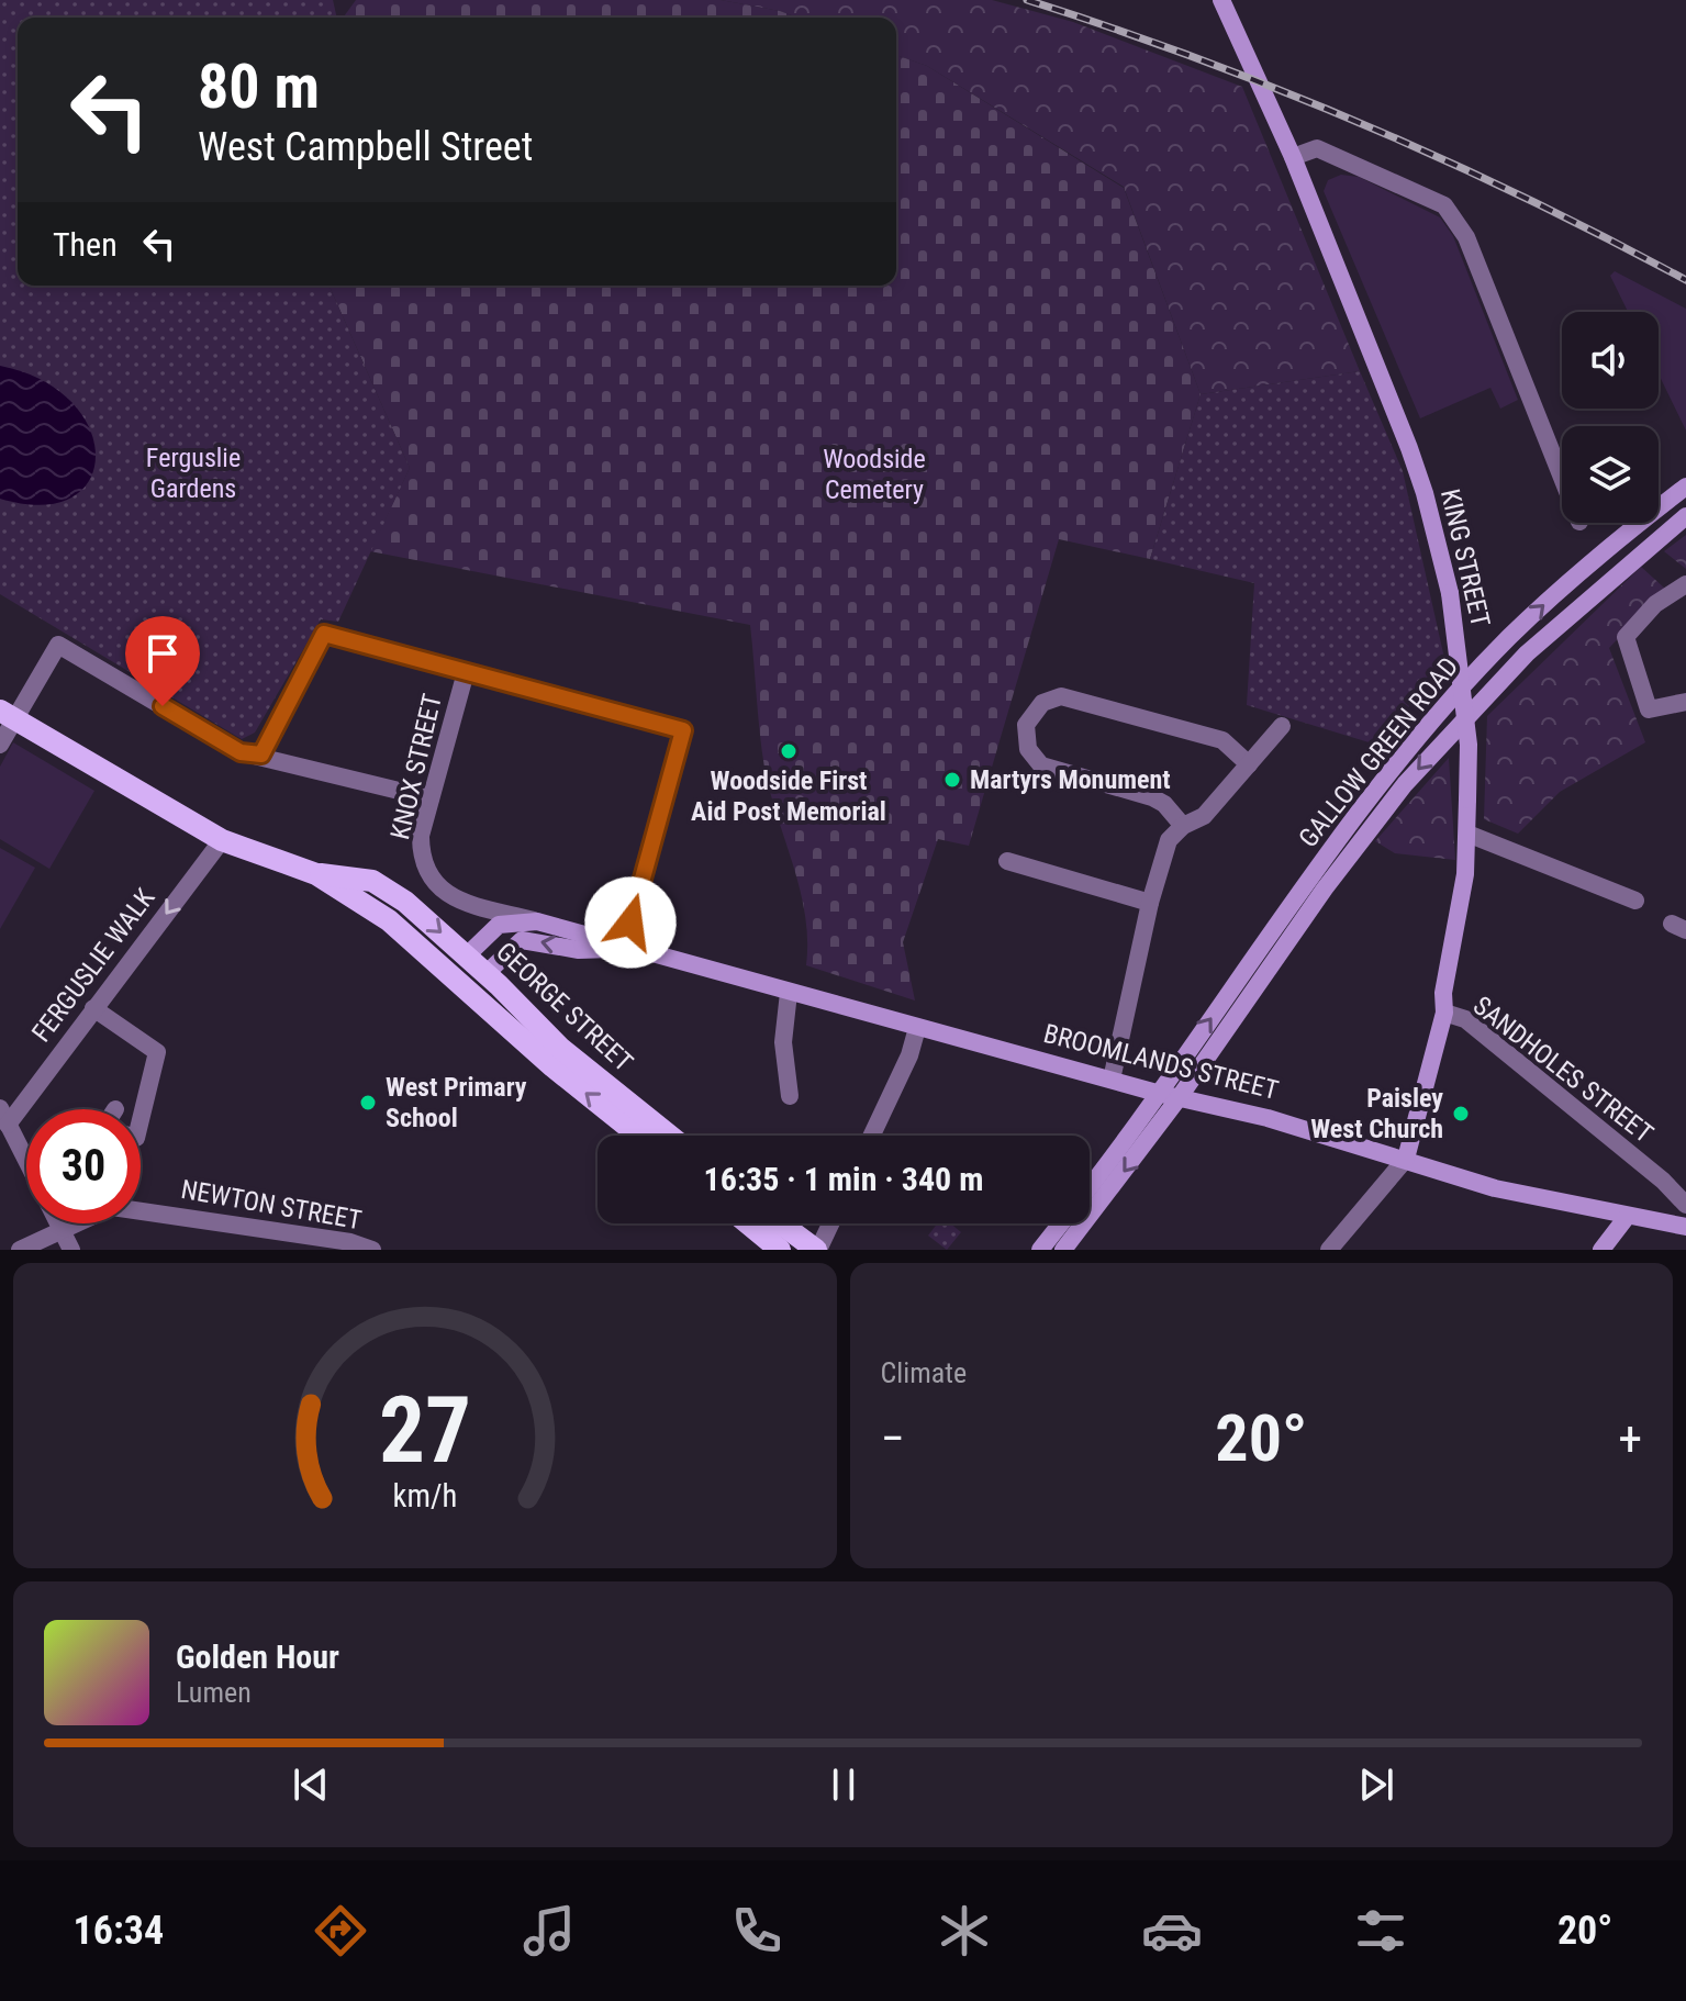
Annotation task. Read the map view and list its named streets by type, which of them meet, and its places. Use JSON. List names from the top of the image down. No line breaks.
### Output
{"streets":{"main road":["KING STREET","GALLOW GREEN ROAD","GEORGE STREET","BROOMLANDS STREET"],"street":["KNOX STREET","FERGUSLIE WALK","SANDHOLES STREET","NEWTON STREET"]},"crossings":[["KING STREET","BROOMLANDS STREET"],["KING STREET","SANDHOLES STREET"],["GALLOW GREEN ROAD","BROOMLANDS STREET"],["KNOX STREET","BROOMLANDS STREET"],["GEORGE STREET","BROOMLANDS STREET"]],"one_way":["FERGUSLIE WALK"],"parks":["Ferguslie Gardens","Woodside Cemetery"],"places":["Woodside First Aid Post Memorial","Martyrs Monument","West Primary School","Paisley West Church"],"page":{"turn":["80 m","West Campbell Street"],"then":"Then","limit":"30","trip":"16:35 · 1 min · 340 m","tile":"Climate","heat":["−","20°","+"],"song":["Golden Hour","Lumen"],"tabs":["16:34","20°"],"gauge":["27","km/h"]}}
